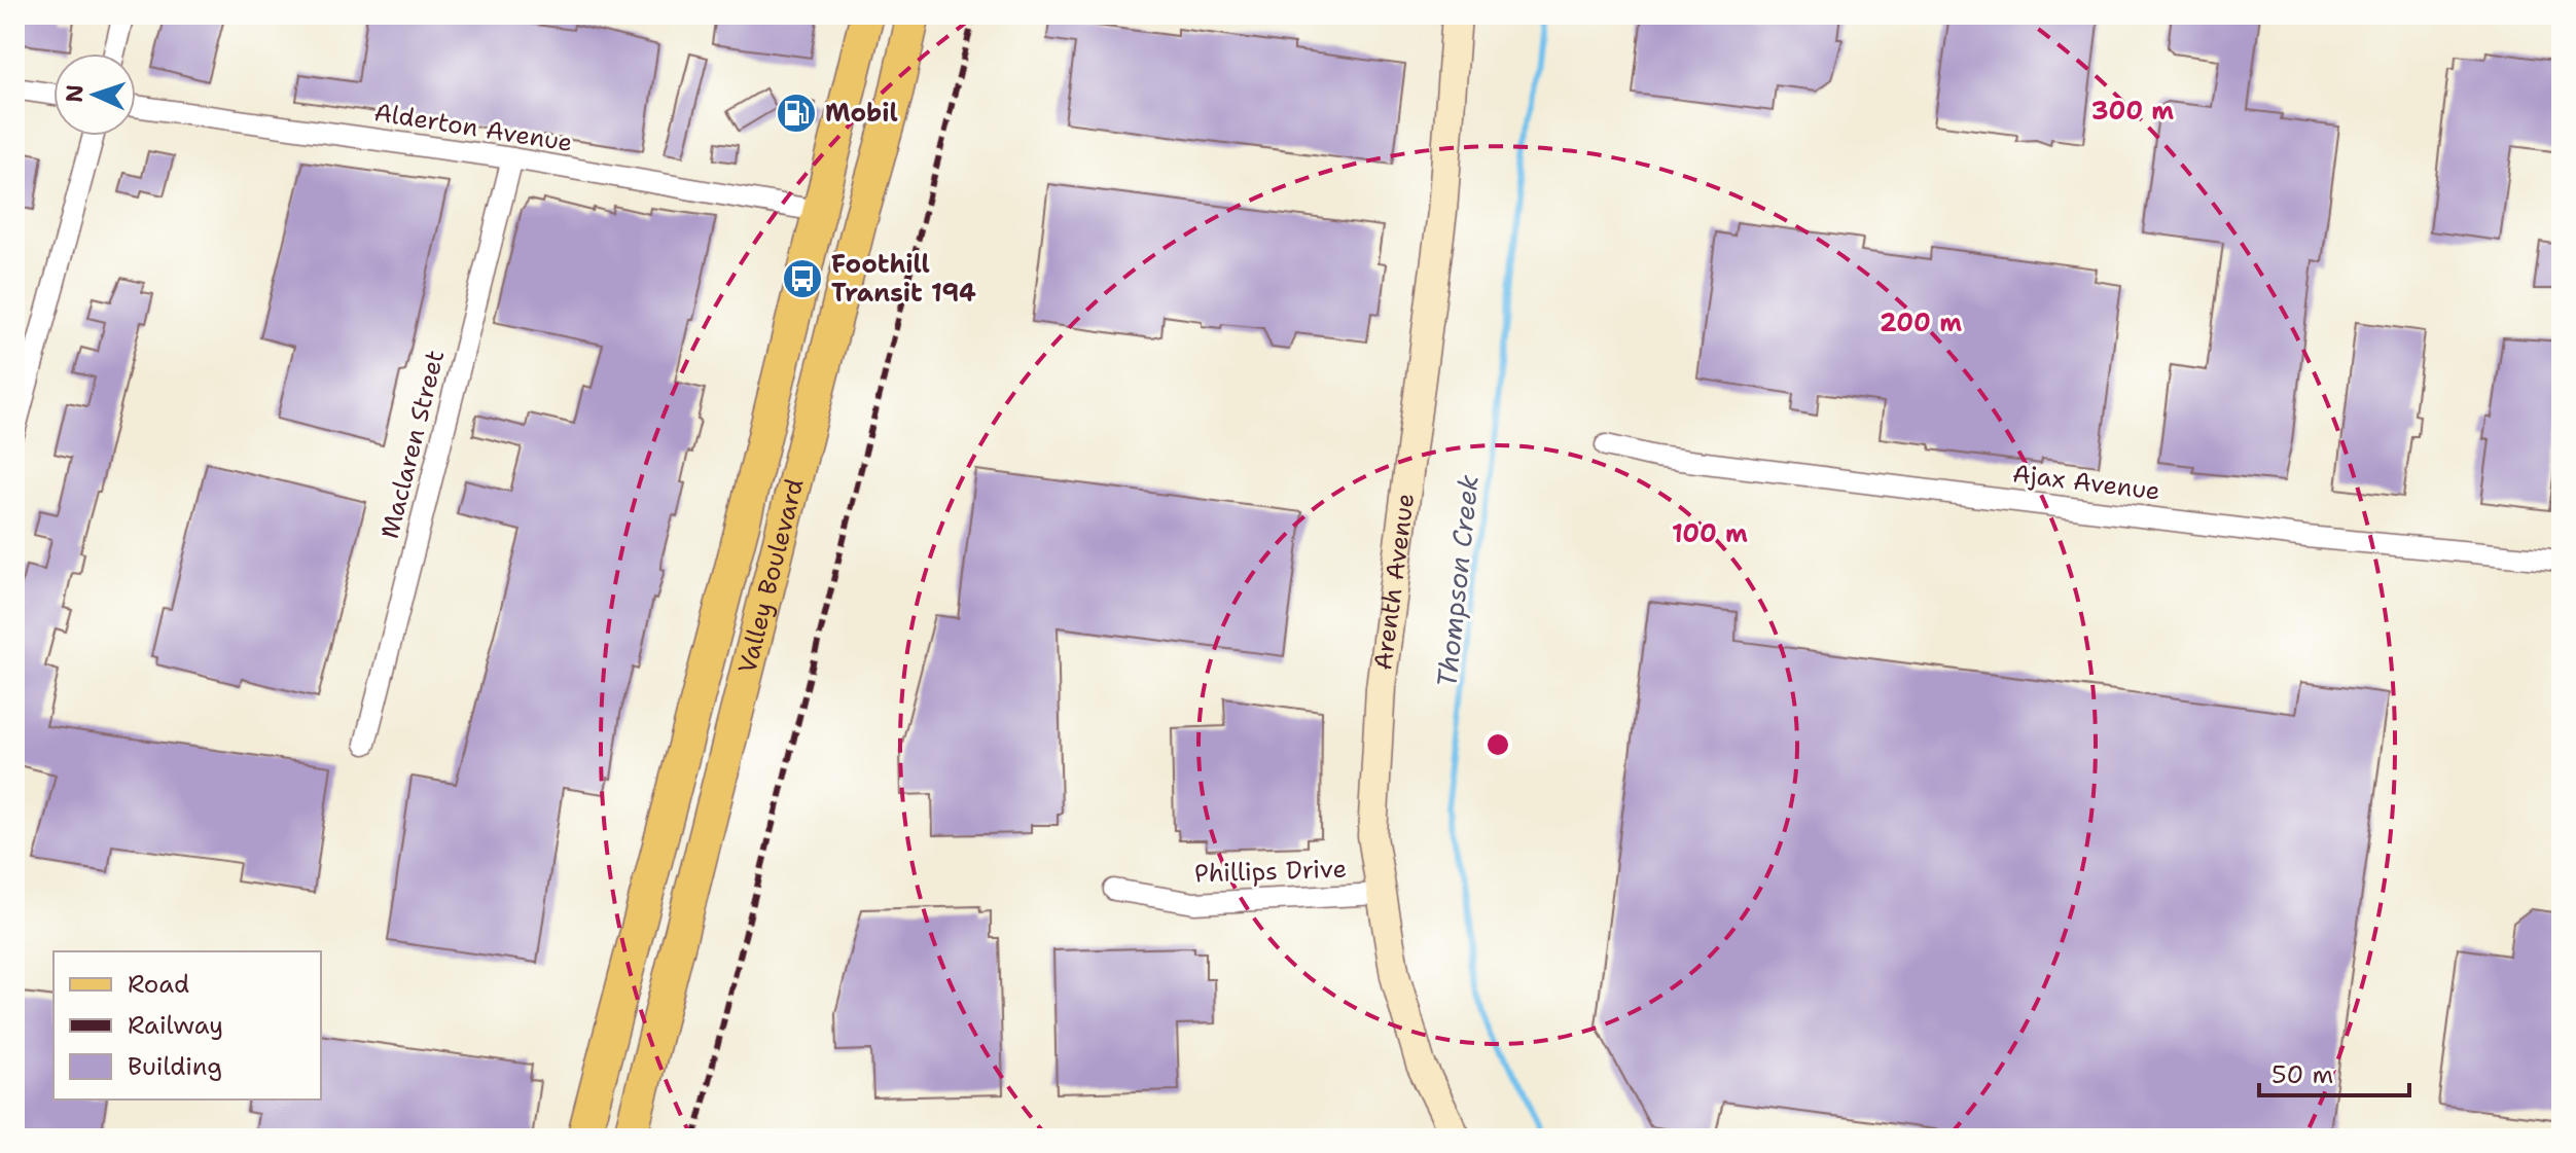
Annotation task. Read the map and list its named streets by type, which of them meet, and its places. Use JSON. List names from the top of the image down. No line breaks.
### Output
{"streets":{"main road":["Valley Boulevard"],"street":["Alderton Avenue","Maclaren Street","Ajax Avenue","Arenth Avenue","Phillips Drive"]},"crossings":[["Alderton Avenue","Maclaren Street"],["Alderton Avenue","Valley Boulevard"],["Arenth Avenue","Phillips Drive"]],"water":["Thompson Creek"],"places":{"fuel station":["Mobil"],"bus stop":["Foothill Transit 194"]},"legend":["Road","Railway","Building"],"scale_bar":"50 m","north":"left","rings":["300 m","200 m","100 m"]}
